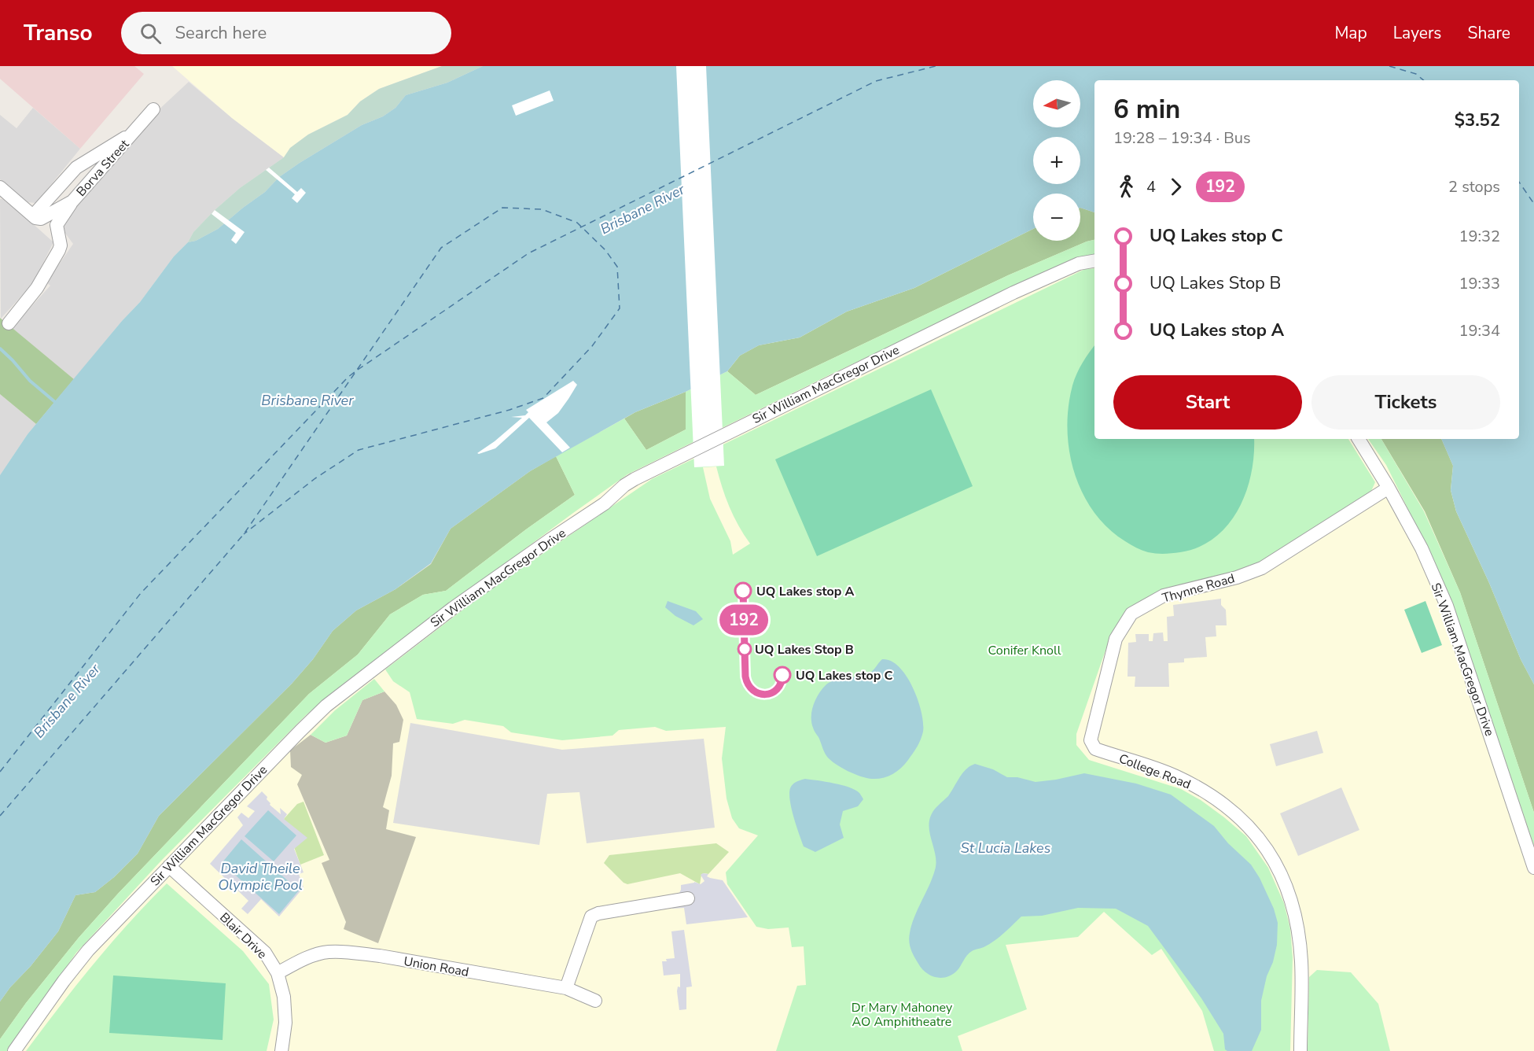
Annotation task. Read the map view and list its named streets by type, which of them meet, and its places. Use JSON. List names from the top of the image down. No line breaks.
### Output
{"streets":{"street":["Borva Street","Sir William MacGregor Drive","Thynne Road","College Road","Blair Drive","Union Road"]},"crossings":[["Sir William MacGregor Drive","Thynne Road"],["Sir William MacGregor Drive","Blair Drive"],["Thynne Road","College Road"],["Blair Drive","Union Road"]],"water":["Brisbane River","St Lucia Lakes","David Theile Olympic Pool"],"parks":["Conifer Knoll","Dr Mary Mahoney AO Amphitheatre"],"places":["UQ Lakes stop A","UQ Lakes Stop B","UQ Lakes stop C"],"lines":["bus line 192"],"north":"left","page":{"header":"Transo","search":"Search here","nav":["Map","Layers","Share"],"on_map":"192","map_buttons":["+","−"],"heading":["6 min","19:28 – 19:34 · Bus","$3.52"],"legs":["4","192","2 stops"],"list":[{"name":"UQ Lakes stop C","value":"19:32"},{"name":"UQ Lakes Stop B","value":"19:33"},{"name":"UQ Lakes stop A","value":"19:34"}],"buttons":["Start","Tickets"]}}
